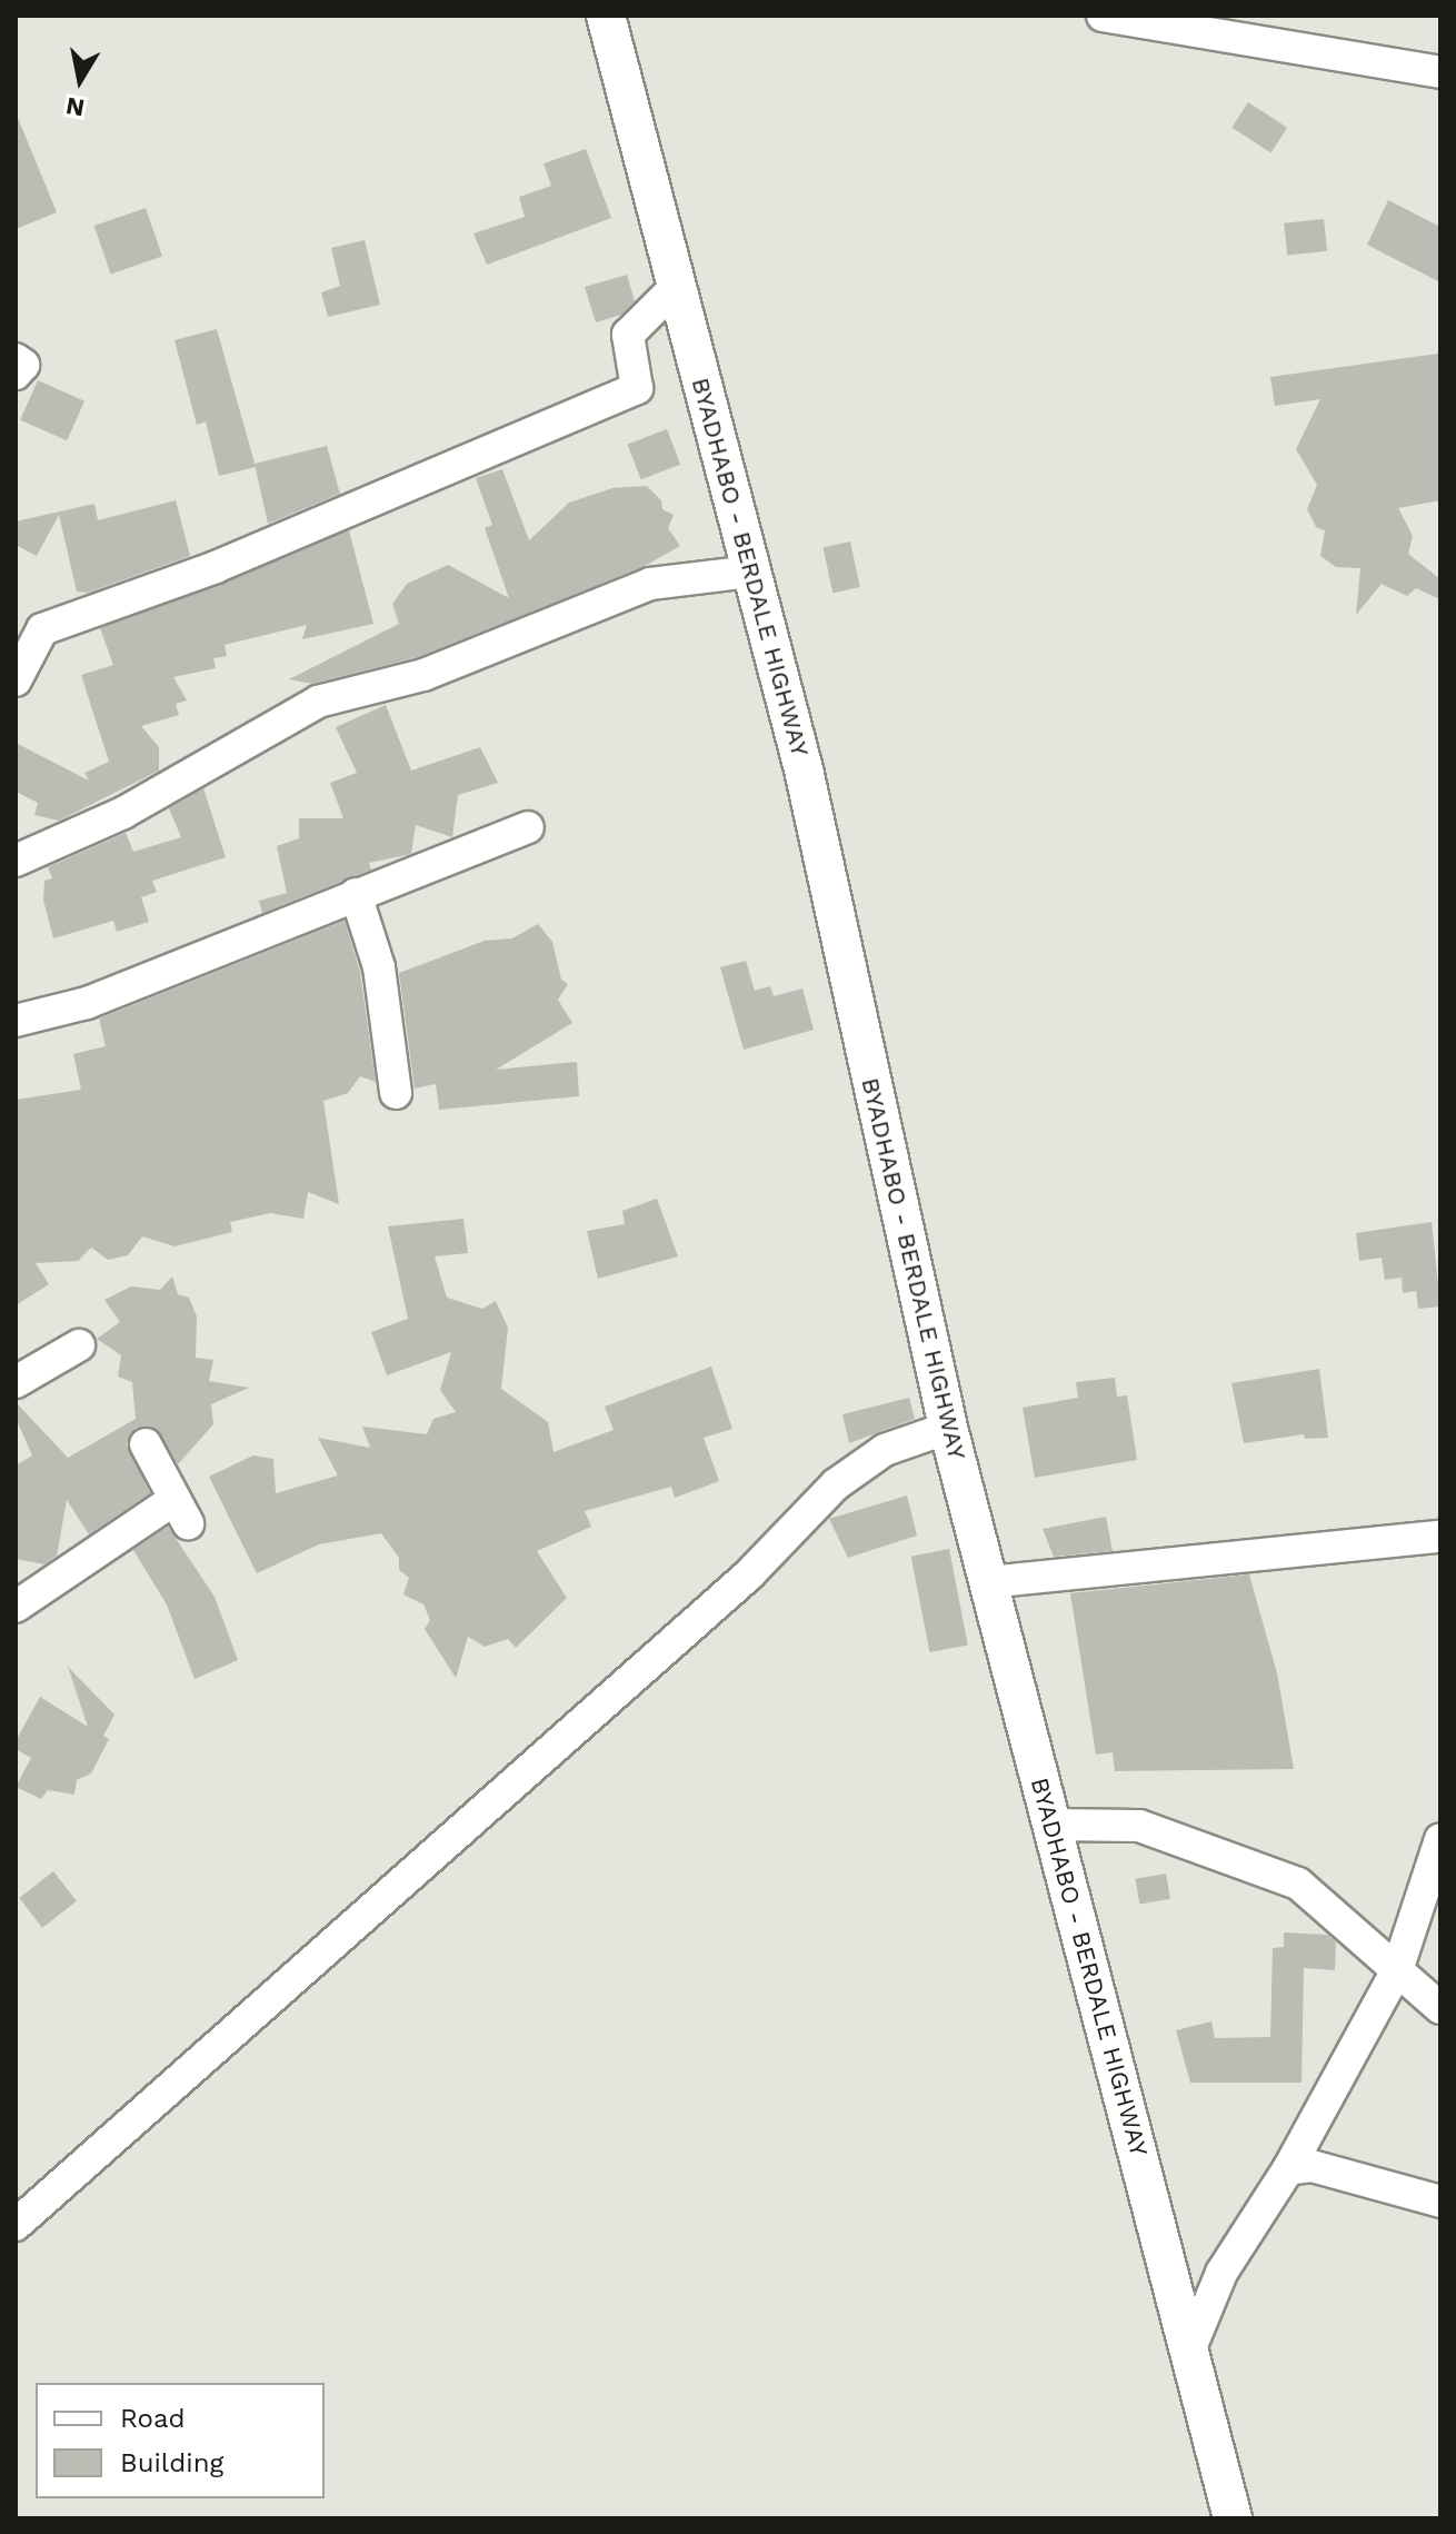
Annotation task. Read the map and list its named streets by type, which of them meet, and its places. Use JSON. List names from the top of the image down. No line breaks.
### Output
{"streets":{"main road":["BYADHABO - BERDALE HIGHWAY"]},"legend":["Road","Building"],"north":"bottom"}
